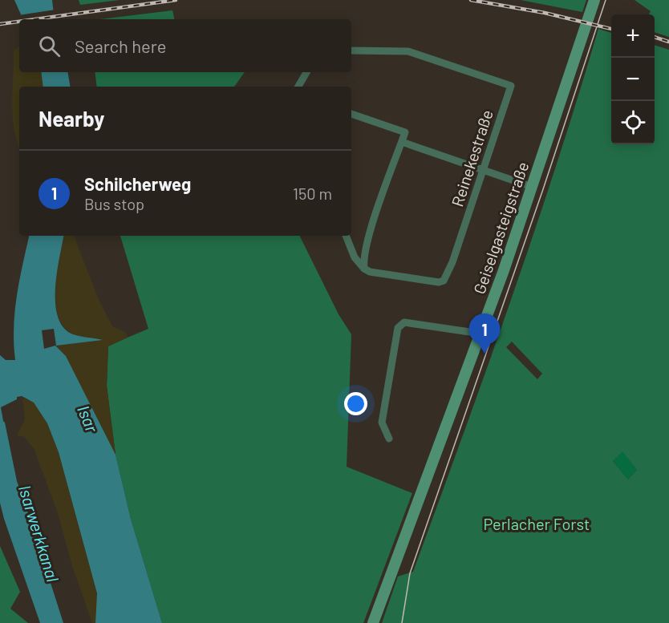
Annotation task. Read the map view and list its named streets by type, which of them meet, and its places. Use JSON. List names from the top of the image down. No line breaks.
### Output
{"streets":{"main road":["Geiselgasteigstraße"],"street":["Reinekestraße"]},"water":["Isar","Isarwerkkanal"],"parks":["Perlacher Forst"],"page":{"map_buttons":["+","−"],"search":"Search here","heading":"Nearby","list":[{"mark":"1","name":"Schilcherweg","note":"Bus stop","value":"150 m"}],"pins":"1"}}
